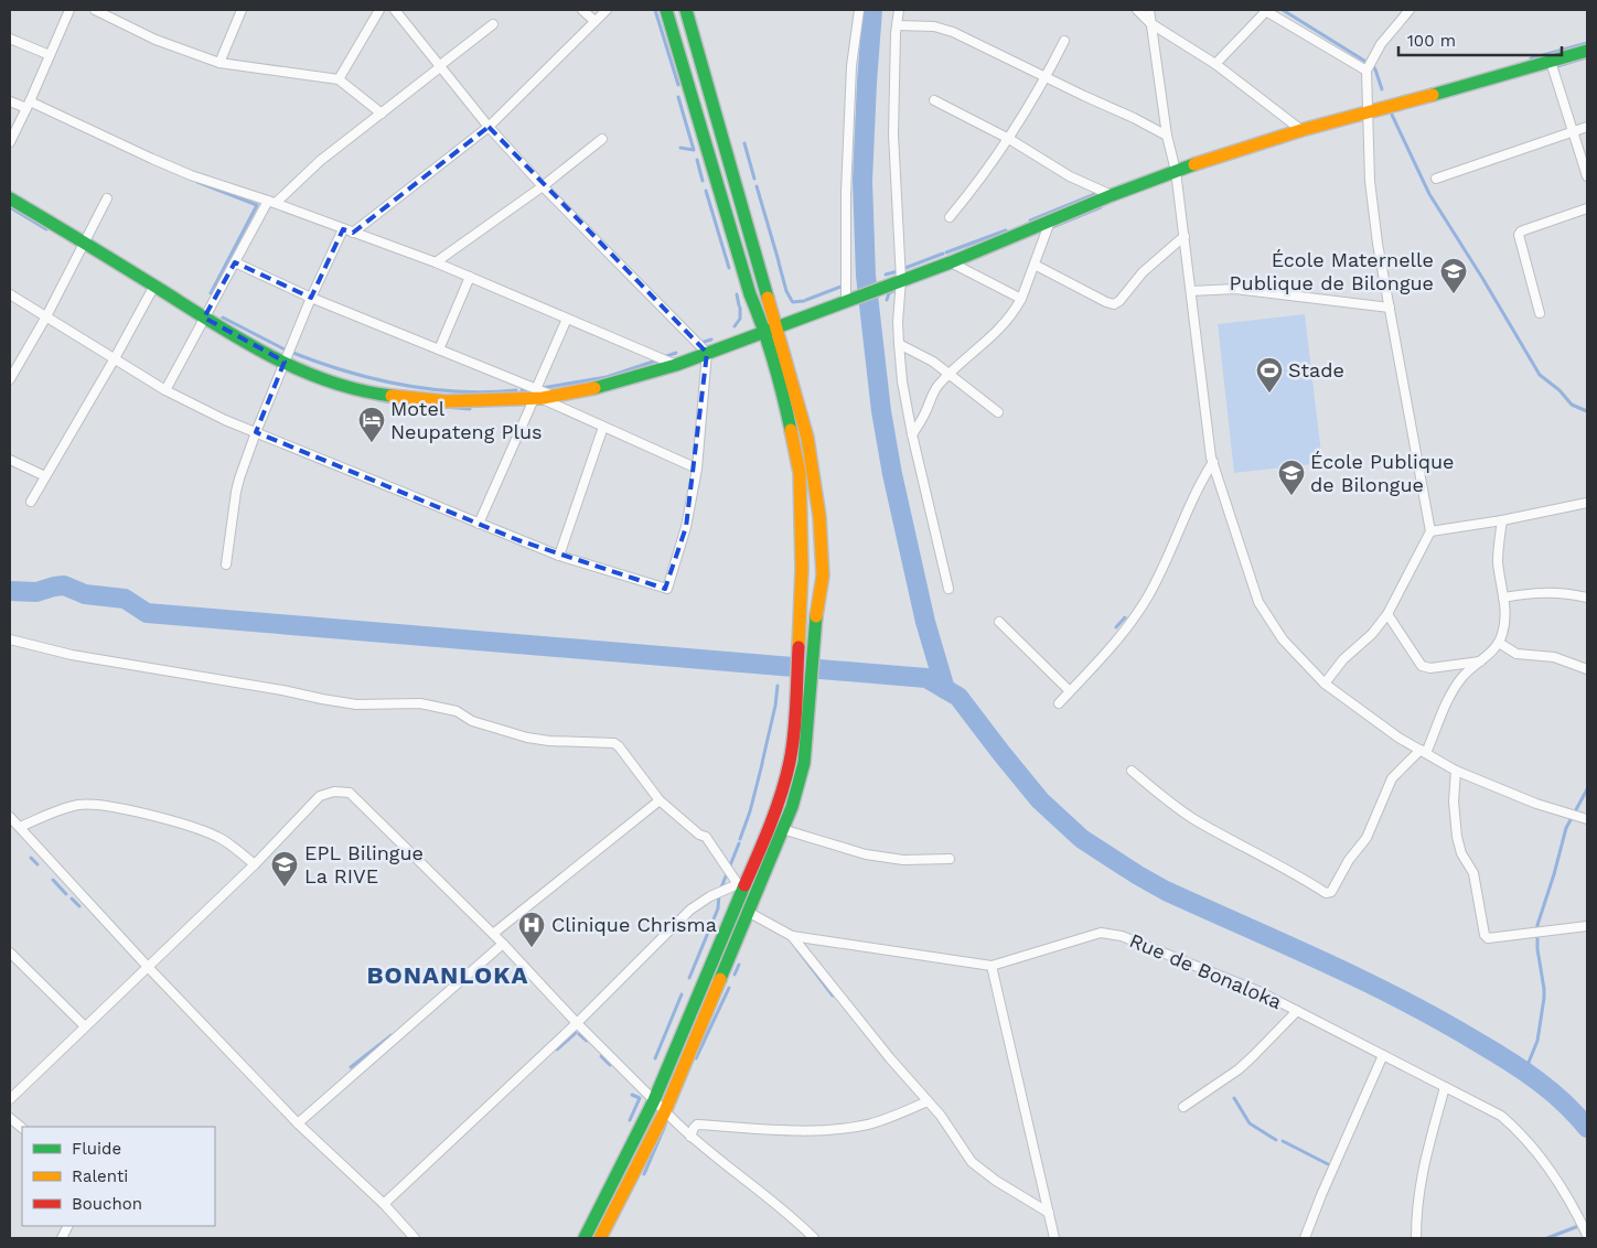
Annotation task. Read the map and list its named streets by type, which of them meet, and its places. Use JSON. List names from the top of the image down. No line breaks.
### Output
{"streets":{"street":["Rue de Bonaloka"]},"districts":["BONANLOKA"],"places":{"school or university":["École Maternelle Publique de Bilongue","École Publique de Bilongue","EPL Bilingue La RIVE"],"sports":["Stade"],"hotel":["Motel Neupateng Plus"],"hospital":["Clinique Chrisma"]},"legend":["Fluide","Ralenti","Bouchon"],"scale_bar":"100 m"}
